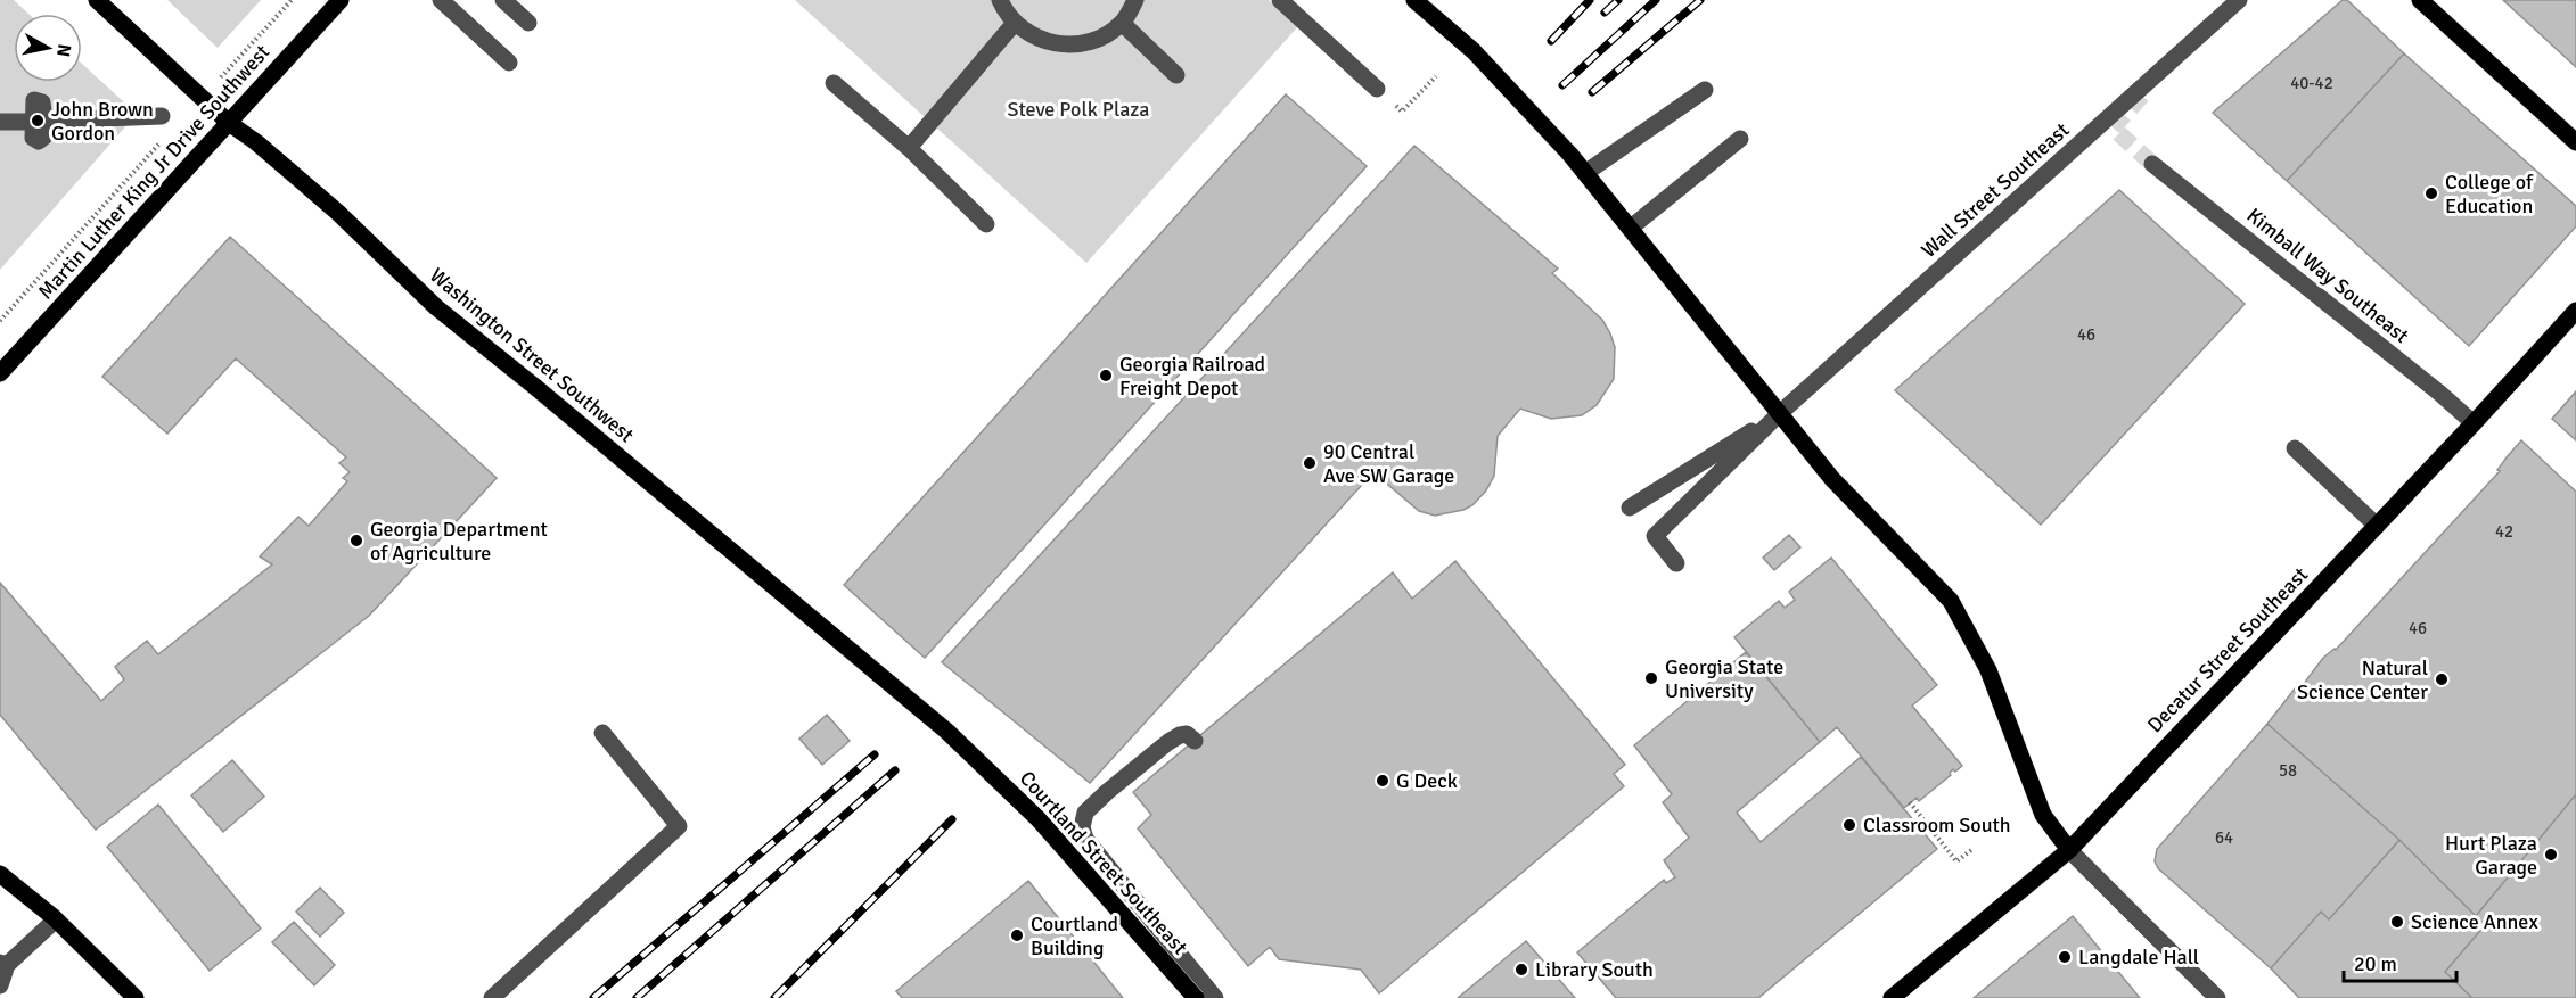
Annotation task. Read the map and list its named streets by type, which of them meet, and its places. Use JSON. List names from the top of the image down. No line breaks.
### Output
{"streets":{"main road":["Martin Luther King Jr Drive Southwest","Washington Street Southwest","Decatur Street Southeast","Courtland Street Southeast"],"street":["Wall Street Southeast","Kimball Way Southeast"]},"crossings":[["Martin Luther King Jr Drive Southwest","Washington Street Southwest"],["Kimball Way Southeast","Decatur Street Southeast"],["Washington Street Southwest","Courtland Street Southeast"]],"parks":["Steve Polk Plaza"],"places":["John Brown Gordon","College of Education","Georgia Railroad Freight Depot","90 Central Ave SW Garage","Georgia Department of Agriculture","Georgia State University","Natural Science Center","G Deck","Classroom South","Hurt Plaza Garage","Science Annex","Courtland Building","Langdale Hall","Library South"],"house_numbers":["40-42","46","42","46","58","64"],"scale_bar":"20 m","north":"right"}
